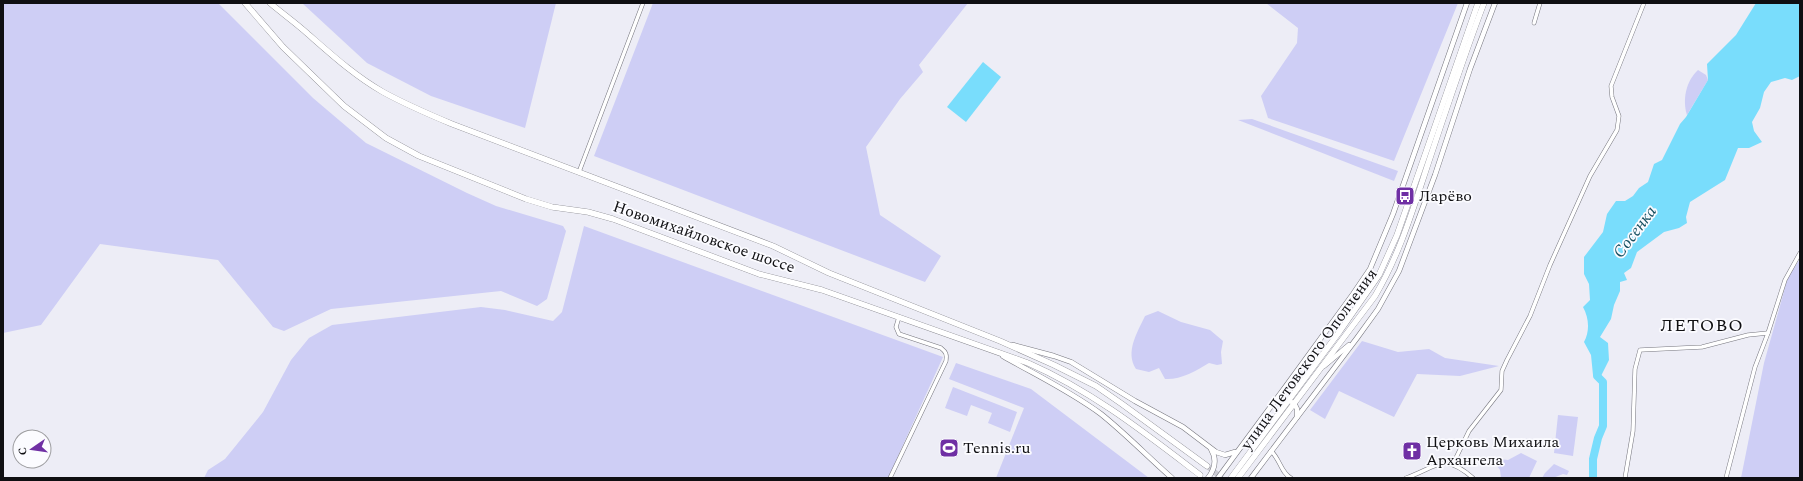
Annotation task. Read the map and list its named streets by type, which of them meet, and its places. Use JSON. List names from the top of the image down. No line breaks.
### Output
{"streets":{"main road":["Новомихайловское шоссе","улица Летовского Ополчения"]},"districts":["ЛЕТОВО"],"water":["Сосенка"],"places":{"bus stop":["Ларёво"],"sports":["Tennis.ru"],"church":["Церковь Михаила Архангела"]},"north":"left"}
